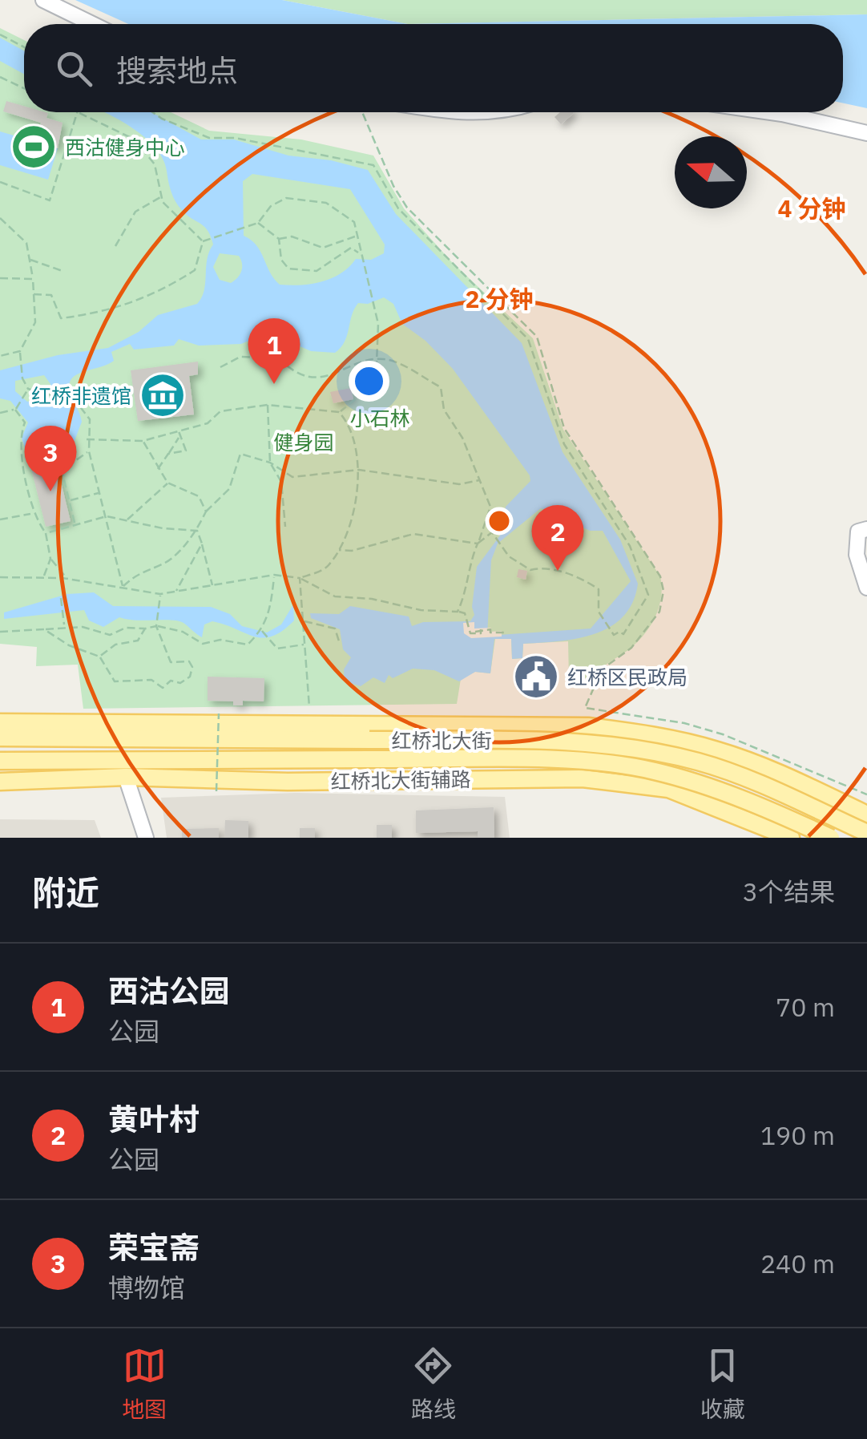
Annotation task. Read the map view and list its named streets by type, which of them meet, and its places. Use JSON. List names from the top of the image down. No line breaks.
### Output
{"streets":{"main road":["红桥北大街","红桥北大街辅路"]},"parks":["小石林","健身园"],"places":{"sports":["西沽健身中心"],"museum":["红桥非遗馆"],"public building":["红桥区民政局"]},"north":"left","page":{"search":"搜索地点","pins":["1","3","2"],"heading":["附近","3个结果"],"list":[{"mark":"1","name":"西沽公园","note":"公园","value":"70 m"},{"mark":"2","name":"黄叶村","note":"公园","value":"190 m"},{"mark":"3","name":"荣宝斋","note":"博物馆","value":"240 m"}],"nav":["地图","路线","收藏"]},"rings":["4 分钟","2 分钟"]}
